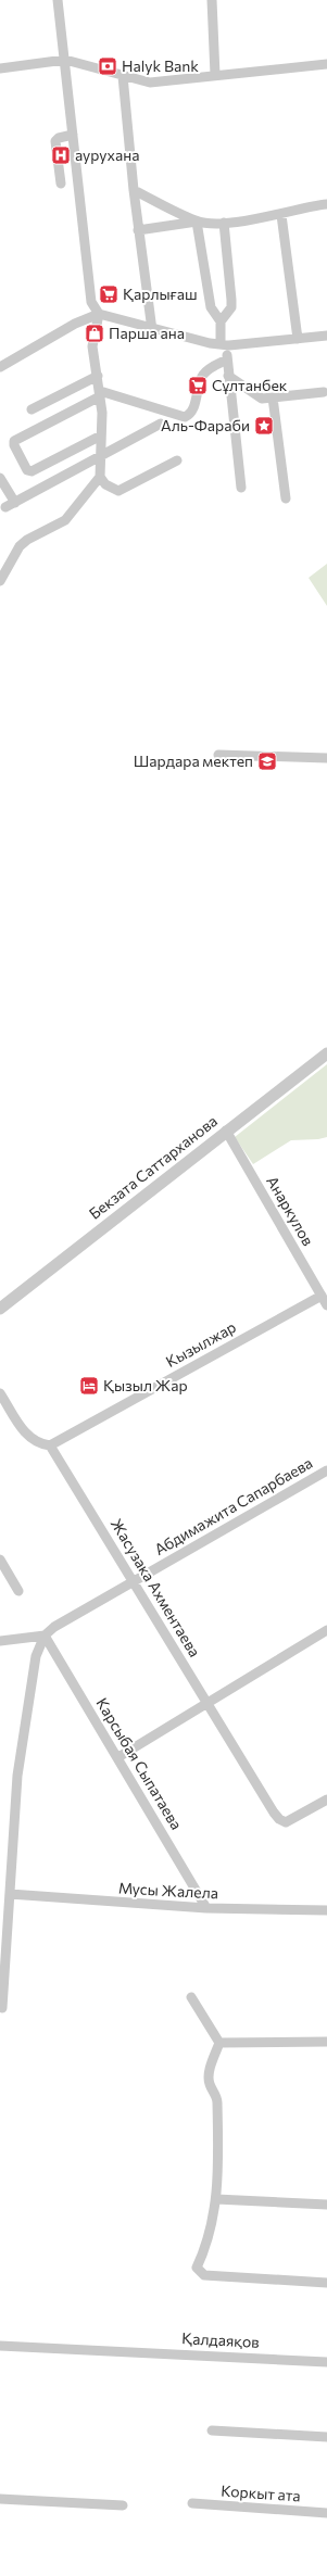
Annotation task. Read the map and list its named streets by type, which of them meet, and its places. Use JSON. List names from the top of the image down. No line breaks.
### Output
{"streets":{"street":["Бекзата Саттарханова","Анаркулов","Кызылжар","Абдимажита Сапарбаева","Жасузака Ахментаева","Карсыбая Сыпатаева","Мусы Жалела","Қалдаяқов","Коркыт ата"]},"crossings":[["Бекзата Саттарханова","Анаркулов"],["Анаркулов","Кызылжар"],["Кызылжар","Жасузака Ахментаева"],["Абдимажита Сапарбаева","Жасузака Ахментаева"],["Абдимажита Сапарбаева","Карсыбая Сыпатаева"],["Абдимажита Сапарбаева","Мусы Жалела"],["Карсыбая Сыпатаева","Мусы Жалела"]],"places":{"bank":["Halyk Bank"],"hospital":["аурухана"],"supermarket":["Қарлығаш","Сұлтанбек"],"shop":["Парша ана"],"place":["Аль-Фараби"],"school or university":["Шардара мектеп"],"hotel":["Қызыл Жар"]}}
